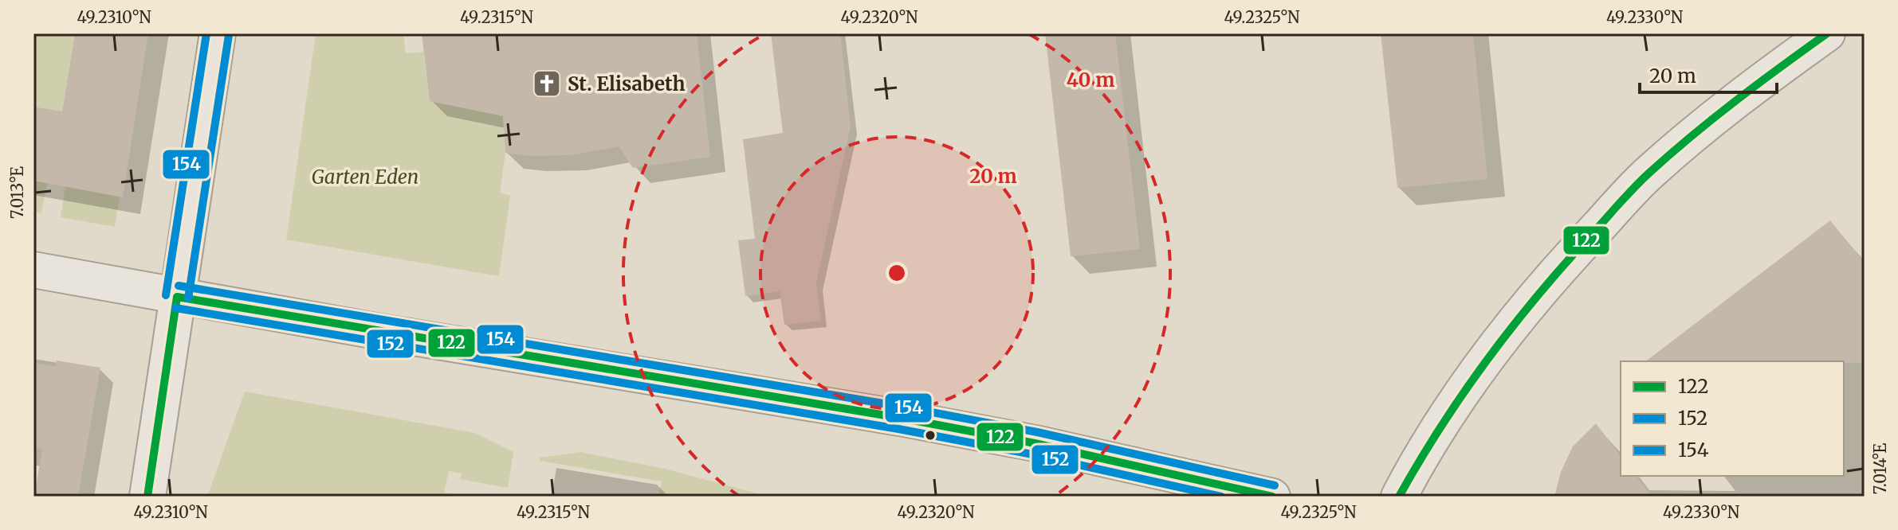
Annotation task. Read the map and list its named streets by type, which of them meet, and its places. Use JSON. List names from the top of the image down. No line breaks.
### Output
{"parks":["Garten Eden"],"places":{"church":["St. Elisabeth"]},"lines":["transit line 122","transit line 154","transit line 152"],"legend":["122","152","154"],"scale_bar":"20 m","coordinates":["49.2310°N","49.2315°N","49.2320°N","49.2325°N","49.2330°N","7.013°E","7.014°E"],"rings":["40 m","20 m"]}
